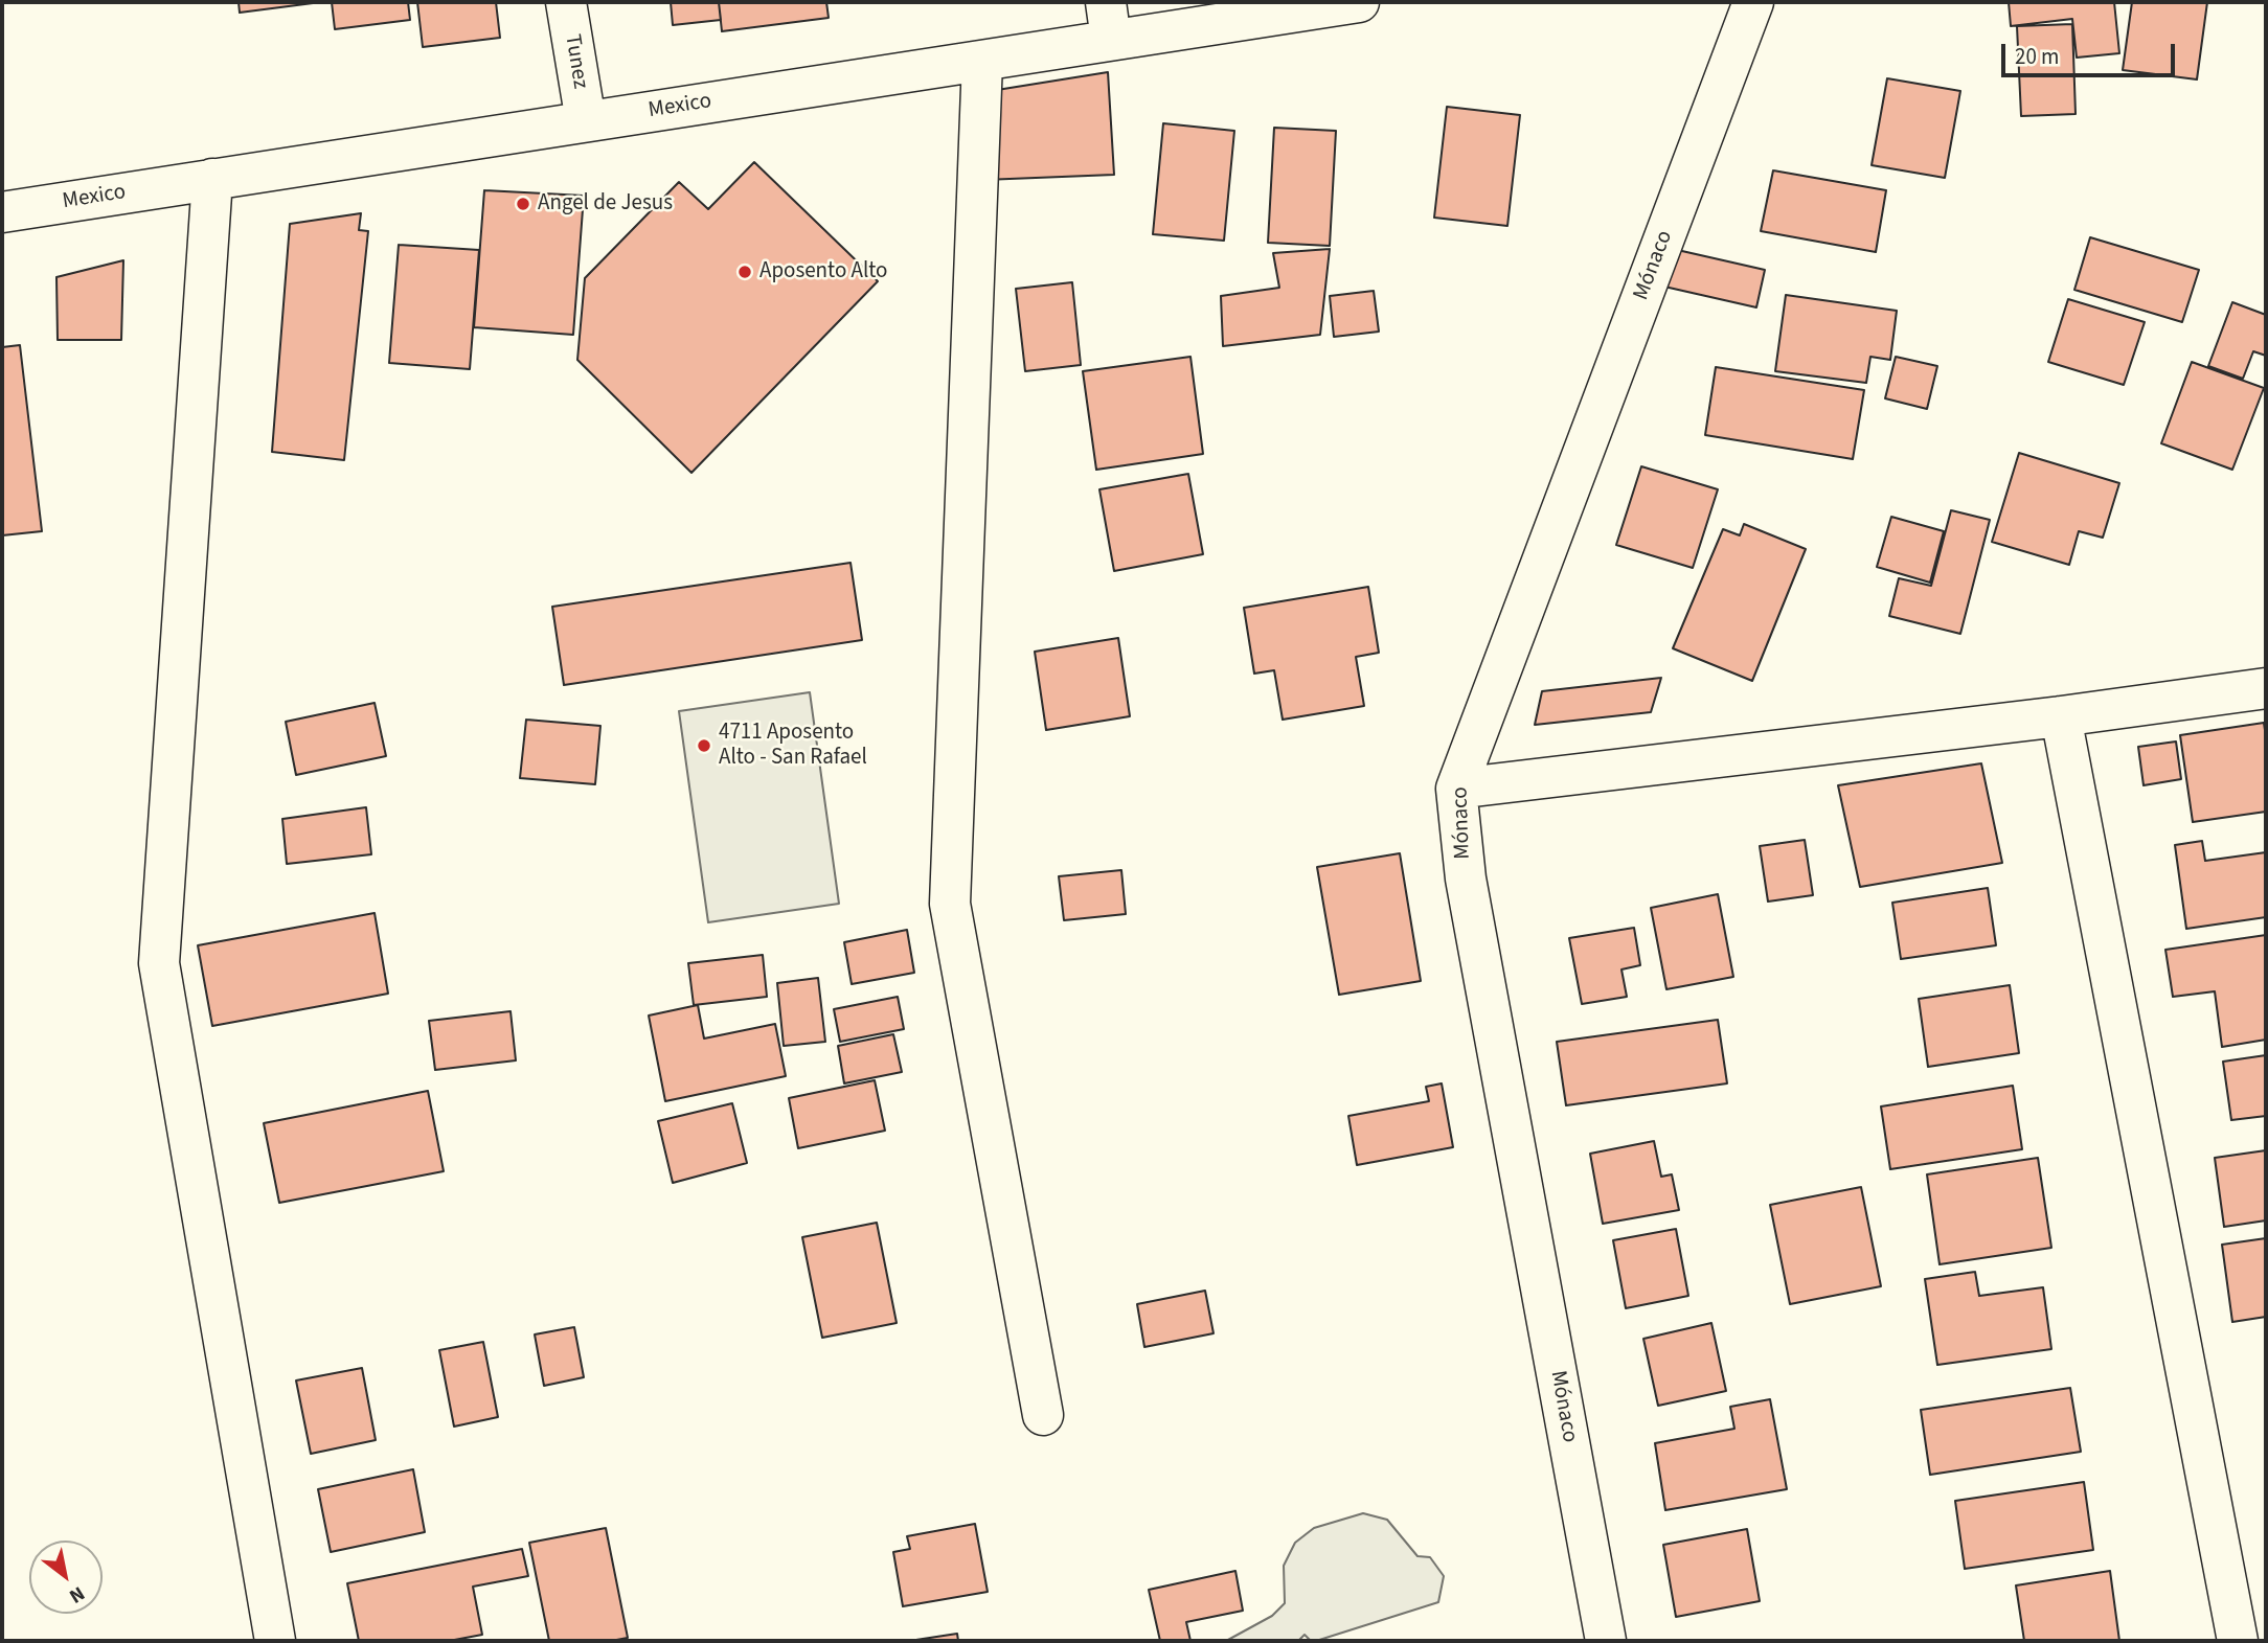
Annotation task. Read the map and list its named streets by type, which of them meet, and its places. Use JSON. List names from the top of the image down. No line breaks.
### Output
{"streets":{"street":["Tunez","Mexico","Mónaco"]},"crossings":[["Tunez","Mexico"]],"places":["Angel de Jesus","Aposento Alto","4711 Aposento Alto - San Rafael"],"scale_bar":"20 m","north":"bottom right"}
